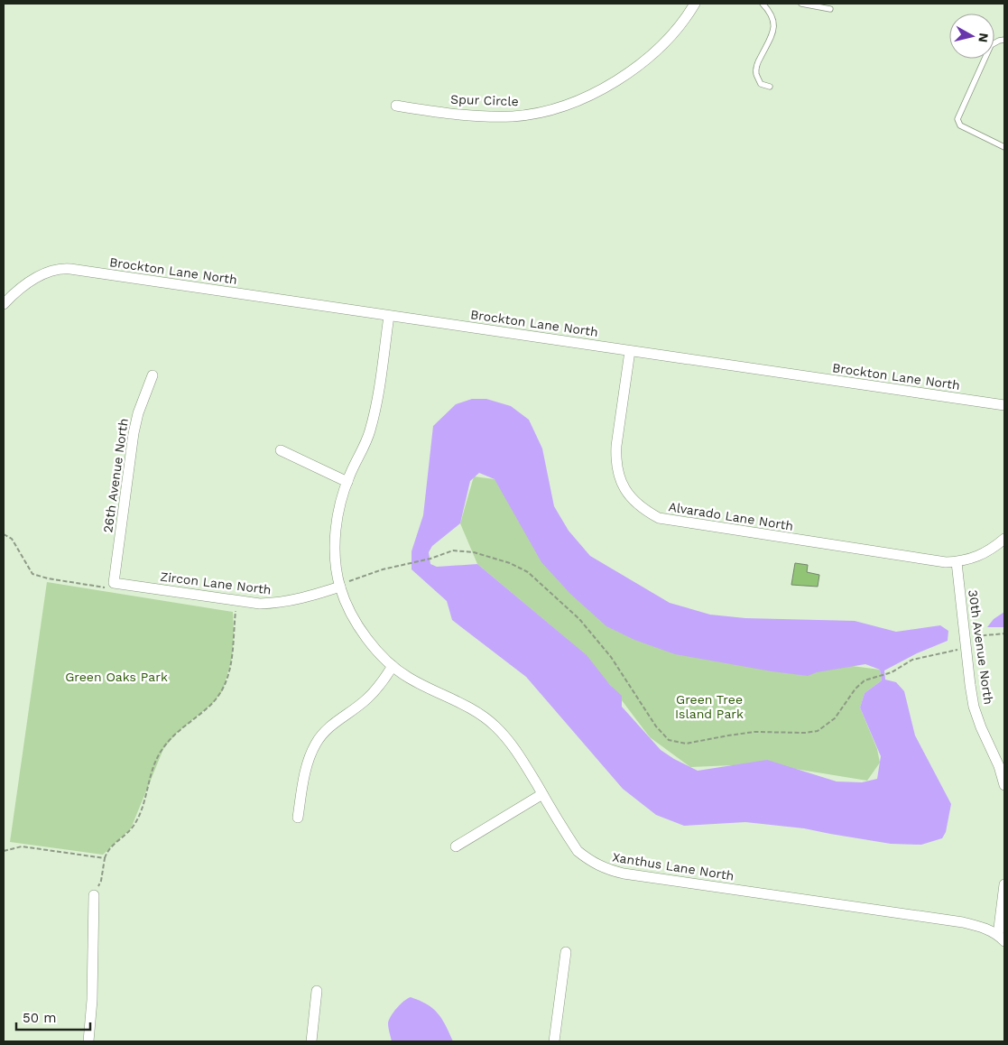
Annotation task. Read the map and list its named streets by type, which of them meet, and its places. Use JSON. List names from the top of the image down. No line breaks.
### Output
{"streets":{"street":["Spur Circle","Brockton Lane North","26th Avenue North","Alvarado Lane North","Zircon Lane North","30th Avenue North","Xanthus Lane North"]},"crossings":[["Brockton Lane North","Alvarado Lane North"],["Brockton Lane North","Xanthus Lane North"],["26th Avenue North","Zircon Lane North"],["Alvarado Lane North","30th Avenue North"],["Zircon Lane North","Xanthus Lane North"]],"parks":["Green Oaks Park","Green Tree Island Park"],"scale_bar":"50 m","north":"right"}
